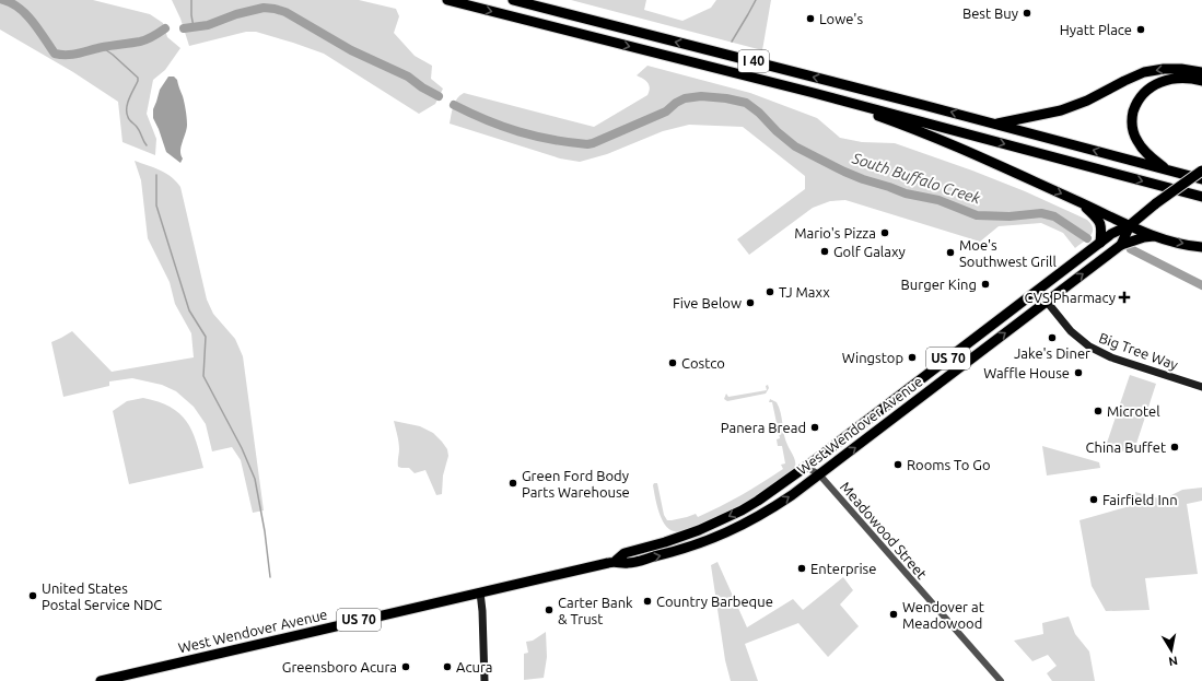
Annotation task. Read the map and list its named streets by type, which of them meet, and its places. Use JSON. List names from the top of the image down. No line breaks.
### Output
{"streets":{"highway":["I 40","US 70","West Wendover Avenue"],"main road":["Big Tree Way"],"street":["Meadowood Street"]},"crossings":[["Big Tree Way","West Wendover Avenue"],["West Wendover Avenue","Meadowood Street"]],"water":["South Buffalo Creek"],"places":{"other":["Best Buy","Lowe's","Hyatt Place","Mario's Pizza","Golf Galaxy","Moe's Southwest Grill","Burger King","TJ Maxx","Five Below","Jake's Diner","Wingstop","Costco","Waffle House","Microtel","Panera Bread","China Buffet","Rooms To Go","Green Ford Body Parts Warehouse","Fairfield Inn","Enterprise","United States Postal Service NDC","Country Barbeque","Carter Bank & Trust","Wendover at Meadowood","Greensboro Acura","Acura"],"health":["CVS Pharmacy"]},"north":"bottom"}
